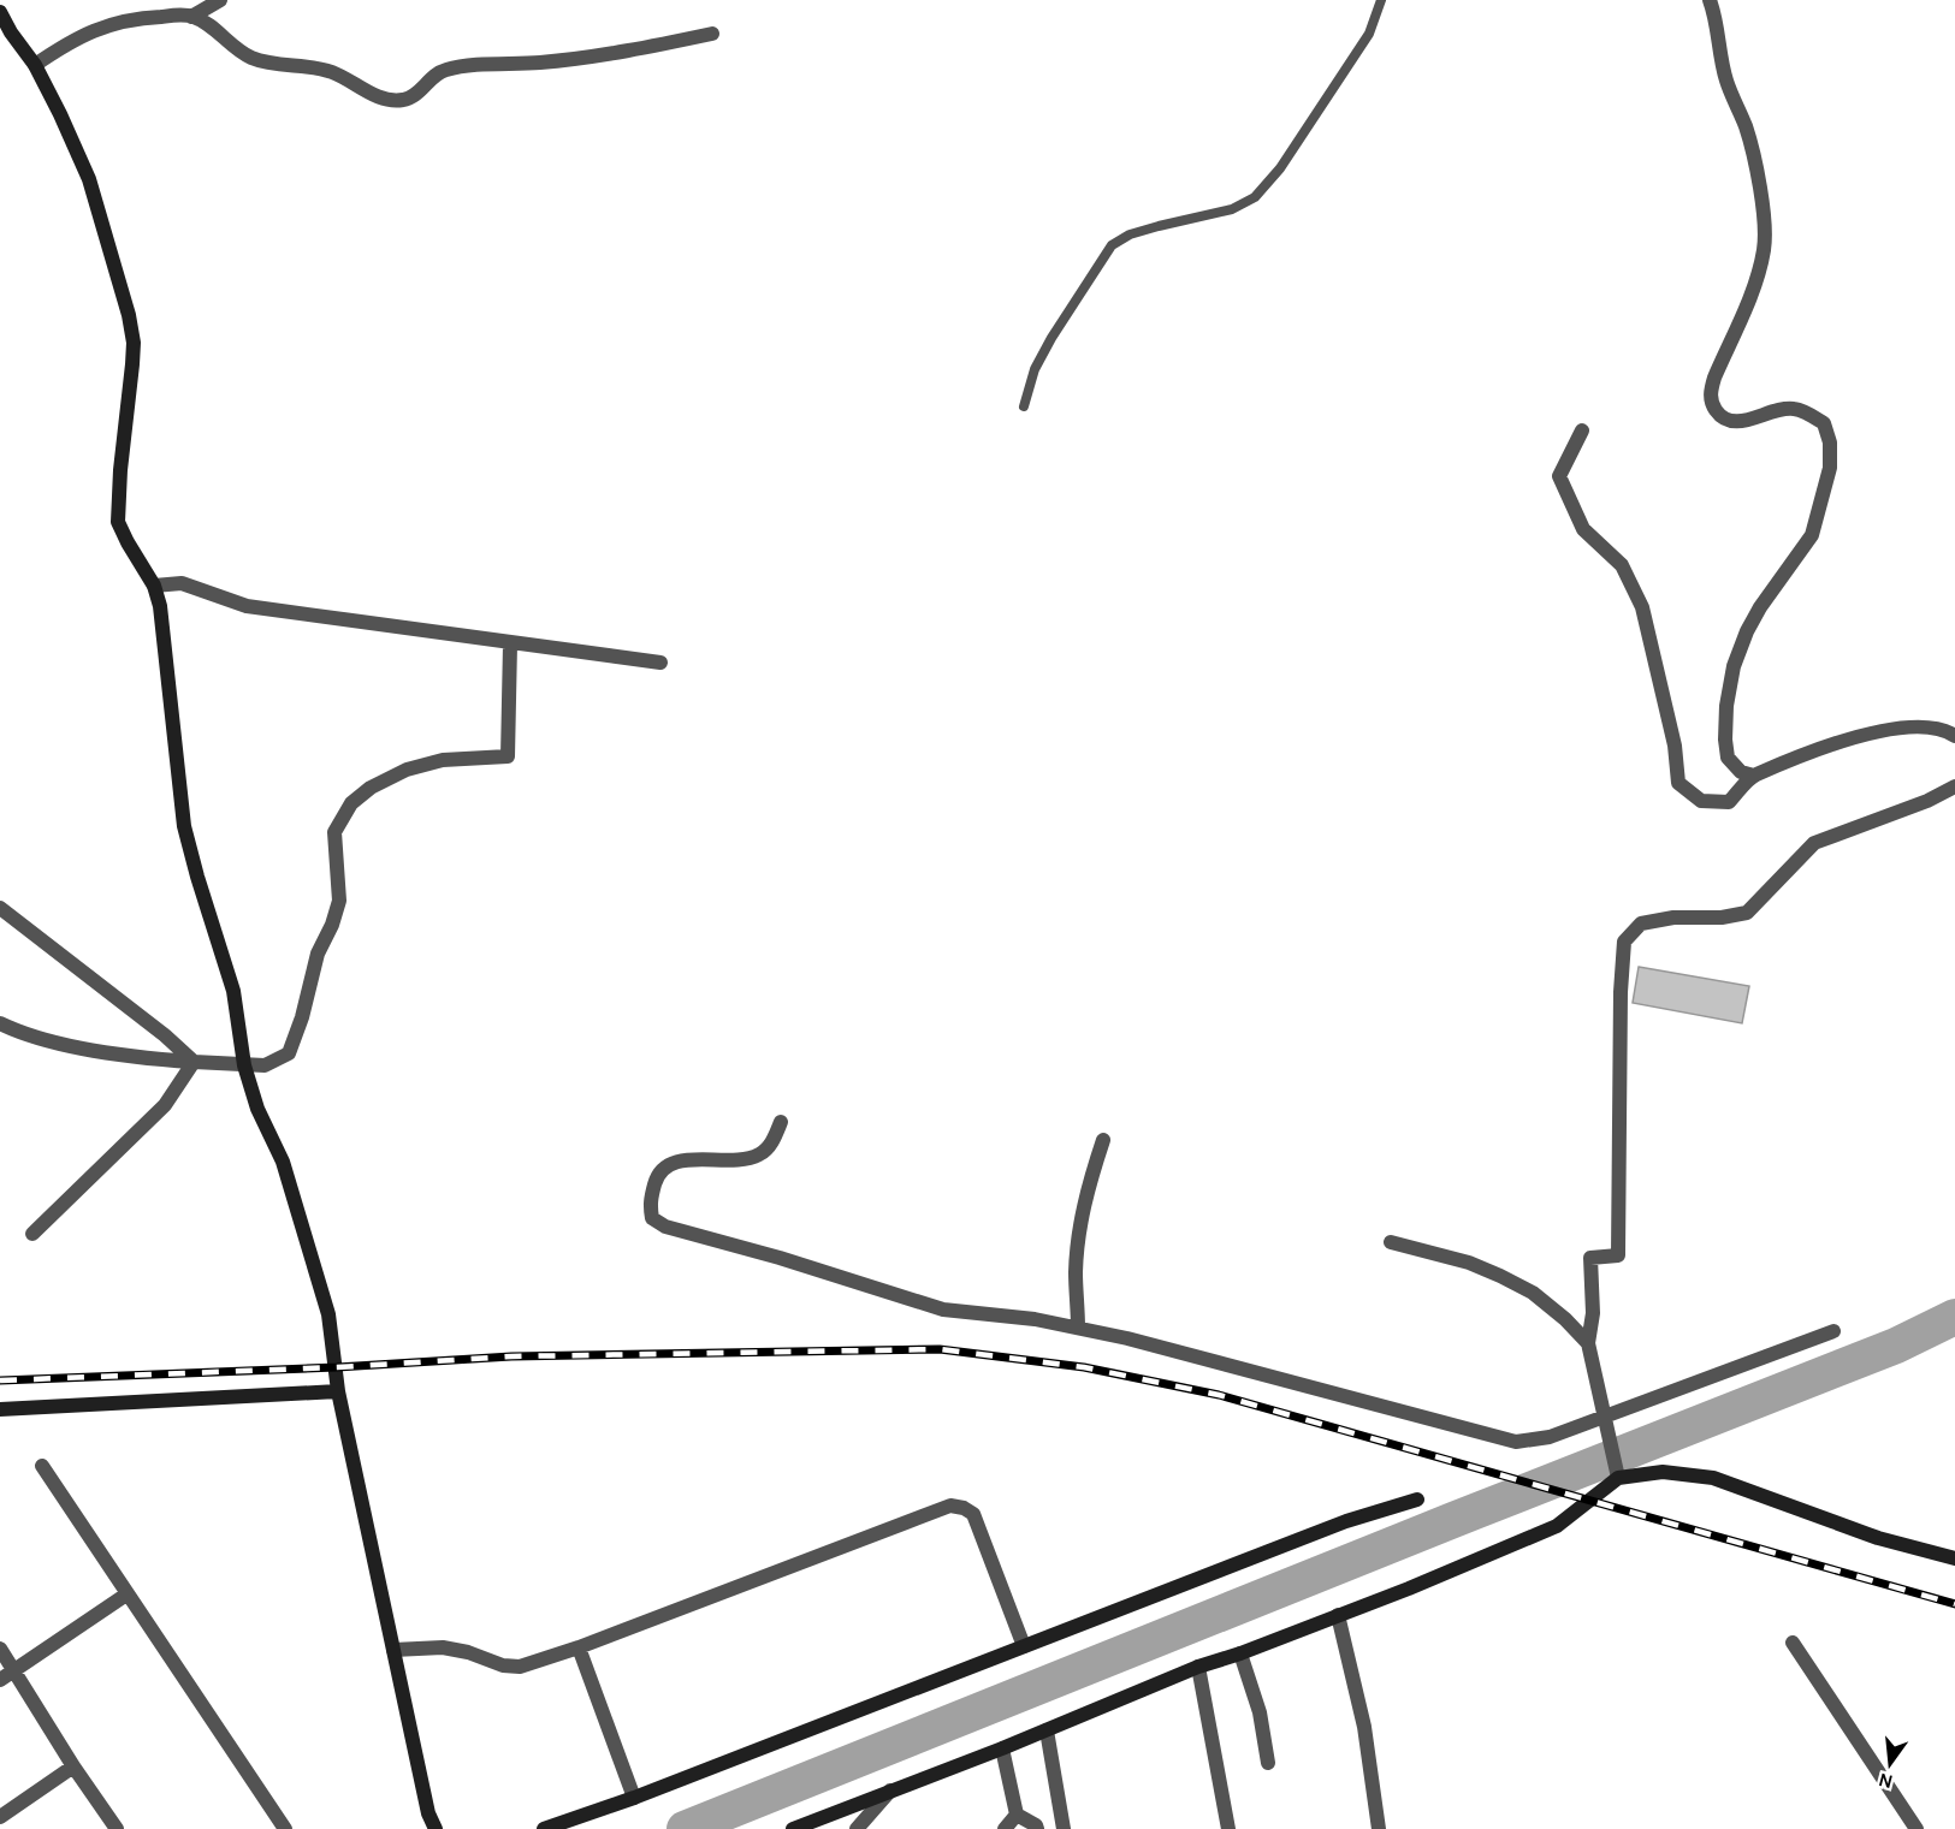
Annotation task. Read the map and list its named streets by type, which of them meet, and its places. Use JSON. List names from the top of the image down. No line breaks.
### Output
{"north":"bottom"}
